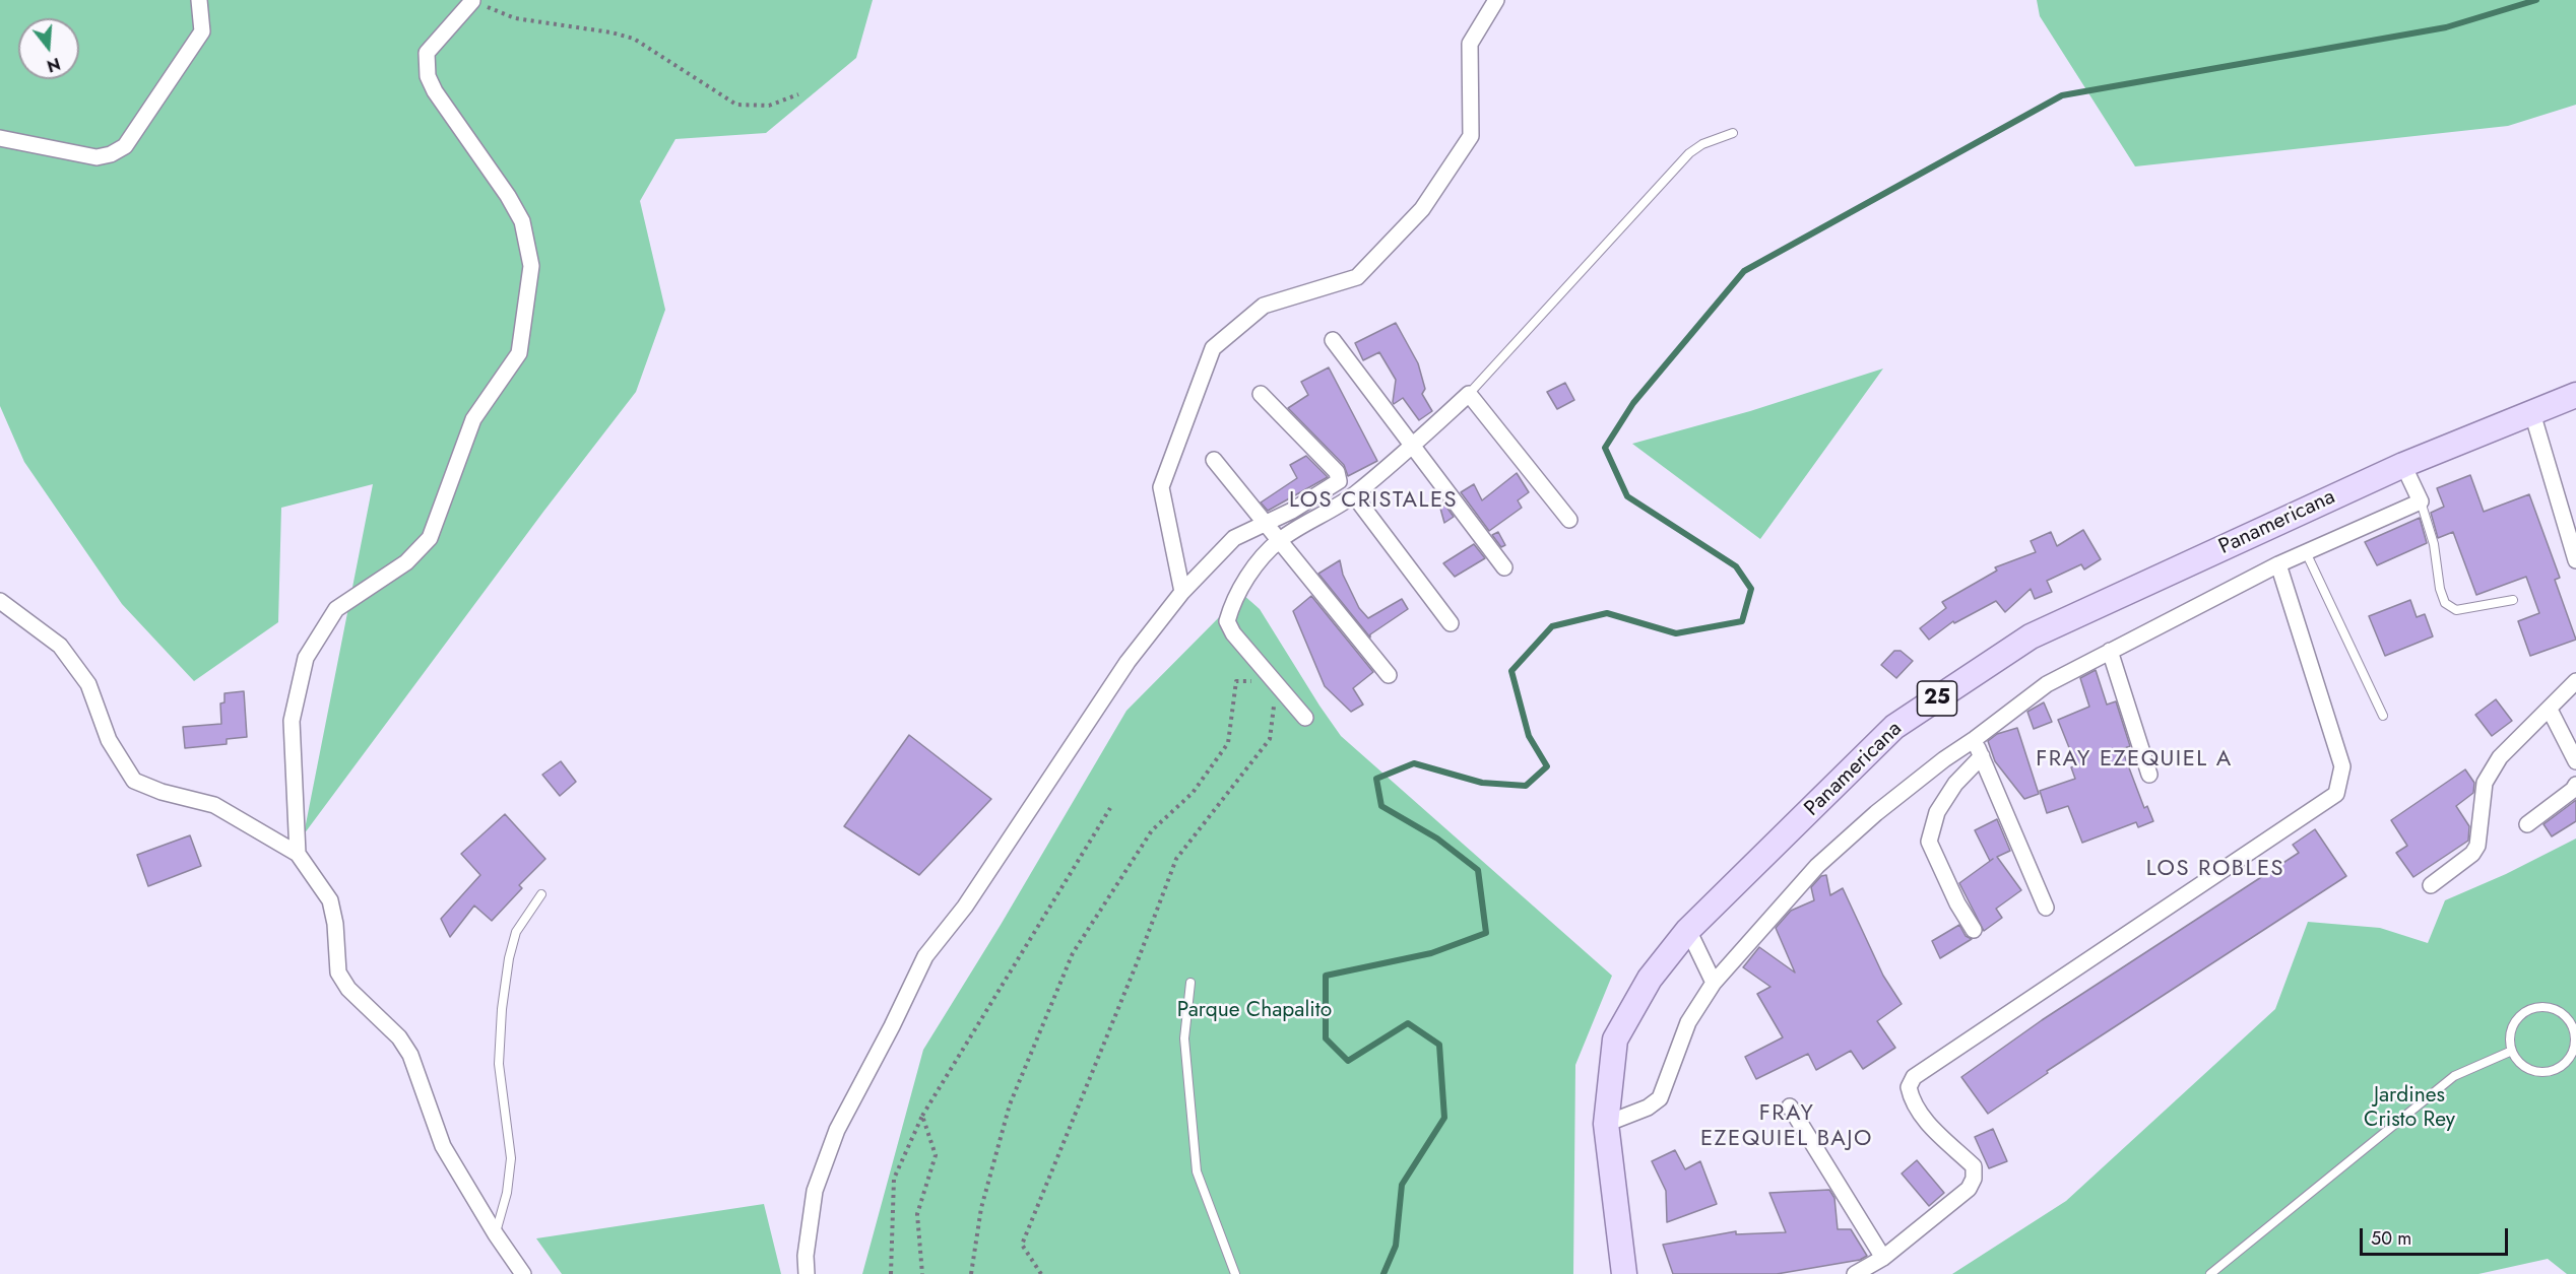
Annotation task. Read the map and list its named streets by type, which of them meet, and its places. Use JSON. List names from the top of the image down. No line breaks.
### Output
{"streets":{"main road":["Panamericana","25"]},"districts":["LOS CRISTALES","FRAY EZEQUIEL A","LOS ROBLES","FRAY EZEQUIEL BAJO"],"parks":["Parque Chapalito","Jardines Cristo Rey"],"scale_bar":"50 m","north":"bottom"}
